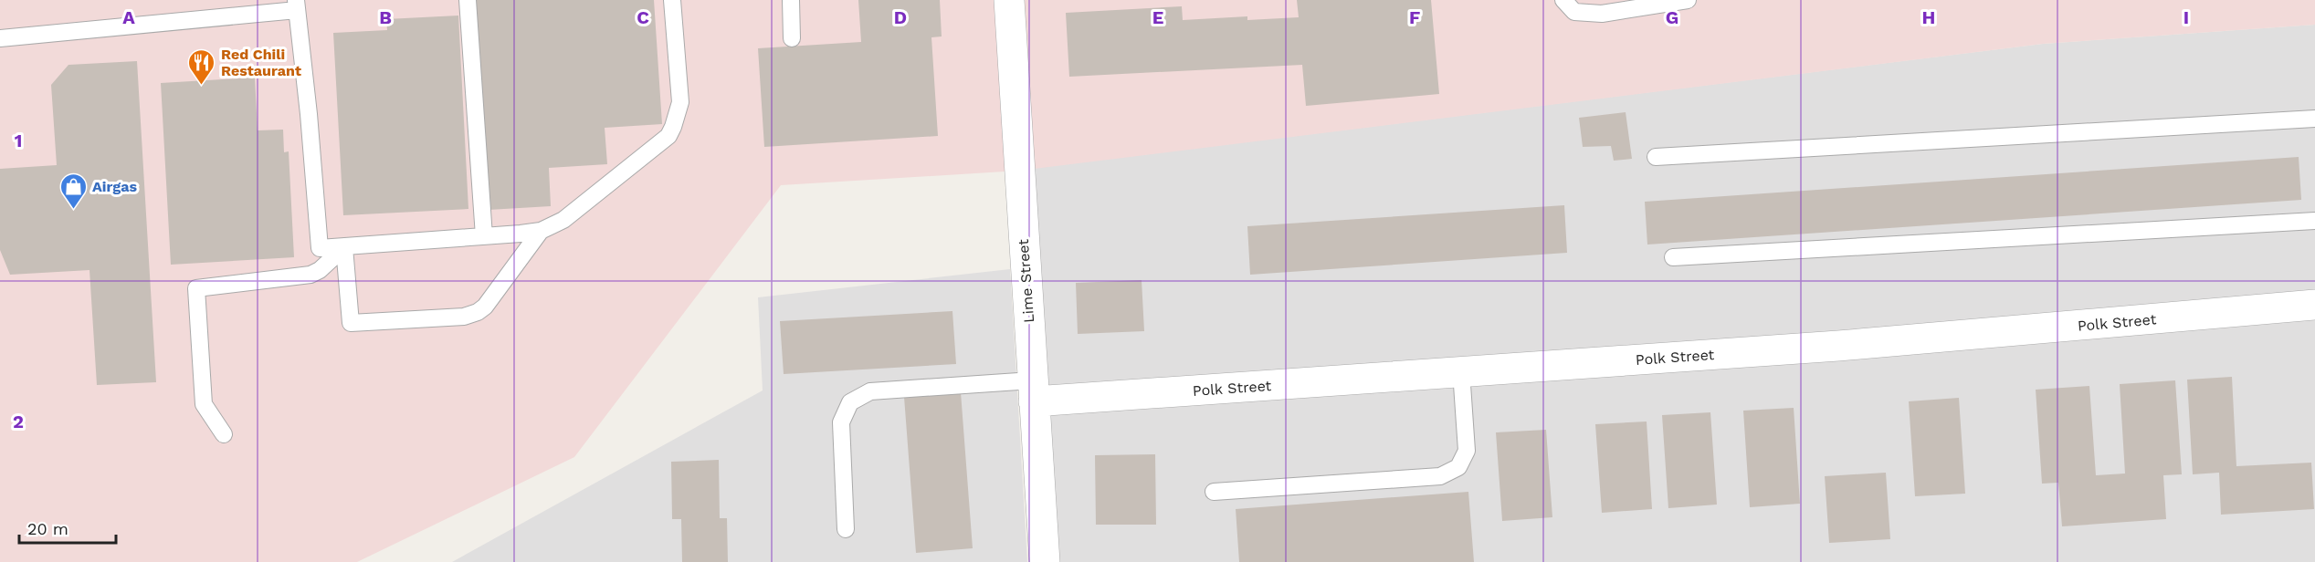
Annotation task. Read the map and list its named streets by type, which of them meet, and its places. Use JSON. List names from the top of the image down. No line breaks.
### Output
{"streets":{"street":["Lime Street","Polk Street"]},"crossings":[["Lime Street","Polk Street"]],"places":{"restaurant":["Red Chili Restaurant"],"shop":["Airgas"]},"scale_bar":"20 m","grid":{"columns":["A","B","C","D","E","F","G","H","I"],"rows":["1","2"]}}
